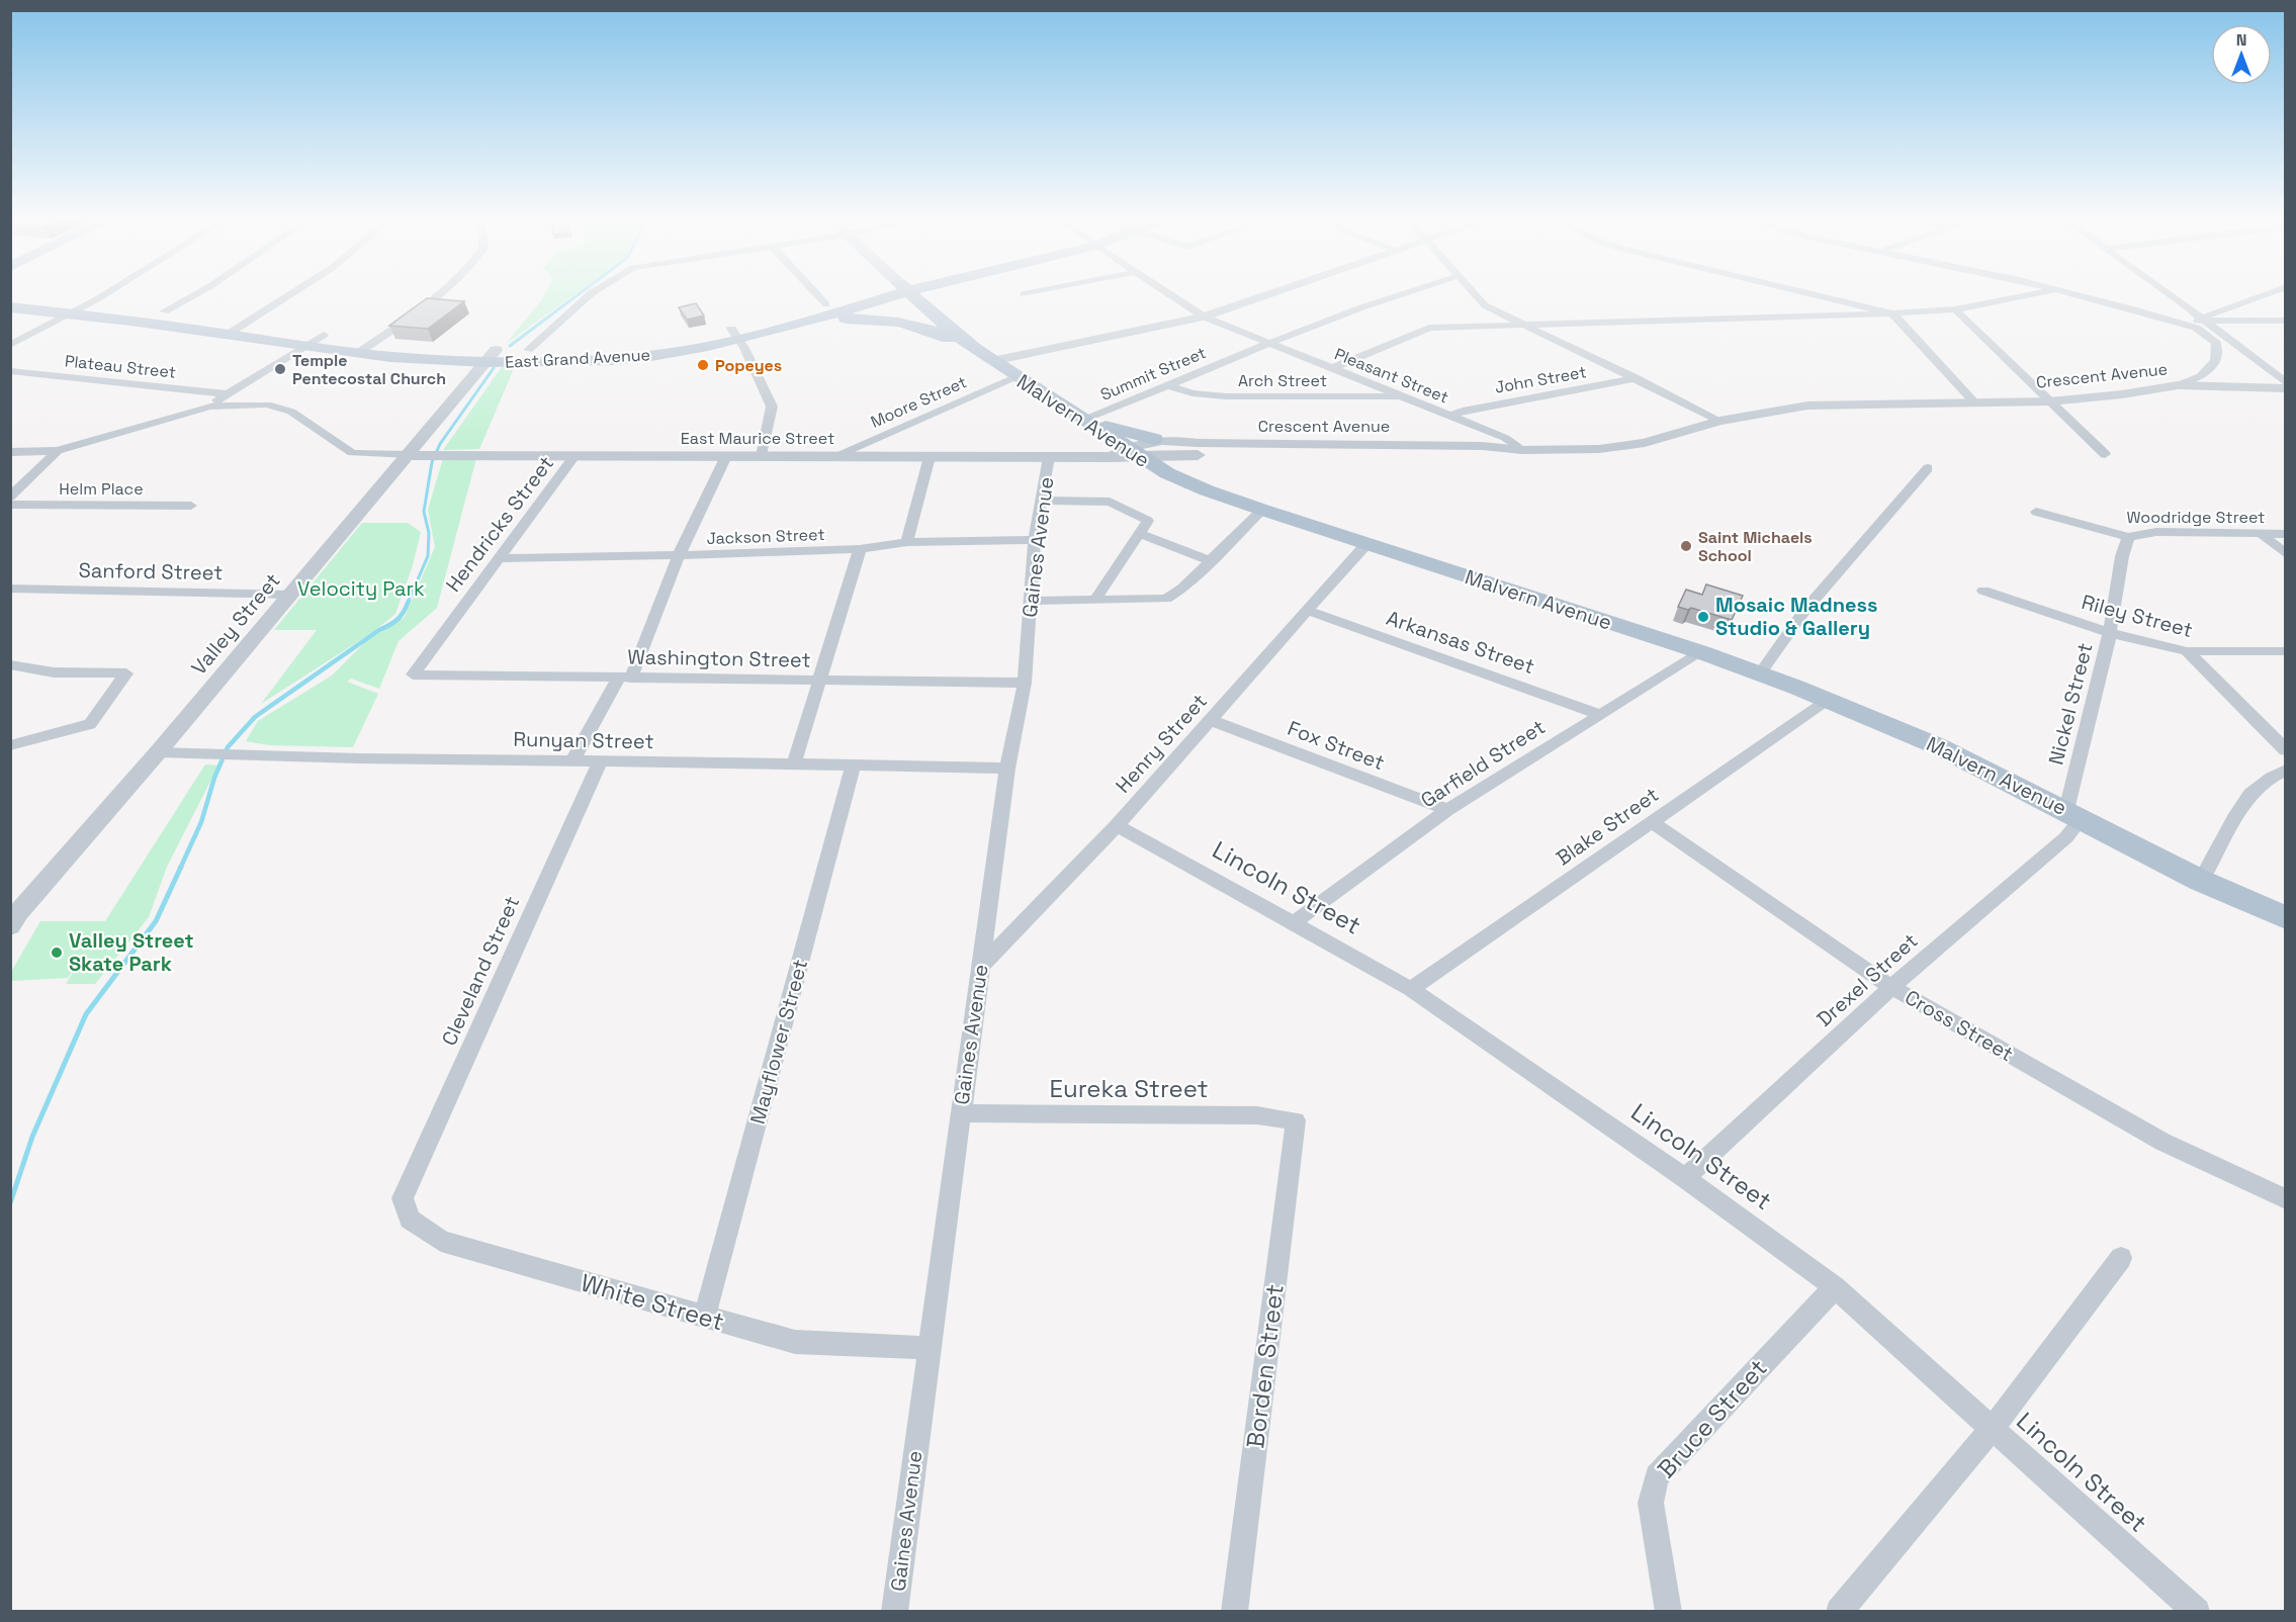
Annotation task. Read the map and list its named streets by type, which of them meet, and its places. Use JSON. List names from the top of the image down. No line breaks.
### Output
{"streets":{"main road":["East Grand Avenue","Malvern Avenue"],"street":["Plateau Street","Summit Street","Pleasant Street","Crescent Avenue","John Street","Arch Street","Moore Street","East Maurice Street","Helm Place","Woodridge Street","Hendricks Street","Jackson Street","Gaines Avenue","Sanford Street","Riley Street","Valley Street","Arkansas Street","Washington Street","Nickel Street","Runyan Street","Henry Street","Fox Street","Garfield Street","Blake Street","Lincoln Street","Cleveland Street","Drexel Street","Cross Street","Mayflower Street","Eureka Street","White Street","Borden Street","Bruce Street"]},"crossings":[["East Grand Avenue","Valley Street"],["Summit Street","Pleasant Street"],["Summit Street","Arch Street"],["Summit Street","Malvern Avenue"],["Pleasant Street","Crescent Avenue"],["Pleasant Street","John Street"],["Pleasant Street","Arch Street"],["Crescent Avenue","Malvern Avenue"],["Crescent Avenue","East Maurice Street"],["Moore Street","Malvern Avenue"],["Moore Street","East Maurice Street"],["Malvern Avenue","East Maurice Street"],["Malvern Avenue","Nickel Street"],["Malvern Avenue","Henry Street"],["Malvern Avenue","Garfield Street"],["Malvern Avenue","Blake Street"],["Malvern Avenue","Drexel Street"],["East Maurice Street","Hendricks Street"],["East Maurice Street","Gaines Avenue"],["East Maurice Street","Valley Street"],["Woodridge Street","Nickel Street"],["Hendricks Street","Jackson Street"],["Hendricks Street","Washington Street"],["Jackson Street","Gaines Avenue"],["Gaines Avenue","Washington Street"],["Gaines Avenue","Runyan Street"],["Gaines Avenue","Henry Street"],["Gaines Avenue","Eureka Street"],["Gaines Avenue","White Street"],["Sanford Street","Valley Street"],["Riley Street","Nickel Street"],["Valley Street","Runyan Street"],["Arkansas Street","Henry Street"],["Arkansas Street","Garfield Street"],["Nickel Street","Drexel Street"],["Runyan Street","Cleveland Street"],["Runyan Street","Mayflower Street"],["Henry Street","Fox Street"],["Henry Street","Lincoln Street"],["Fox Street","Garfield Street"],["Garfield Street","Lincoln Street"],["Blake Street","Lincoln Street"],["Blake Street","Cross Street"],["Lincoln Street","Drexel Street"],["Lincoln Street","Bruce Street"],["Cleveland Street","White Street"],["Drexel Street","Cross Street"],["Mayflower Street","White Street"],["Eureka Street","Borden Street"]],"parks":["Velocity Park"],"places":["Popeyes","Temple Pentecostal Church","Saint Michaels School","Mosaic Madness Studio & Gallery","Valley Street Skate Park"],"north":"top"}
